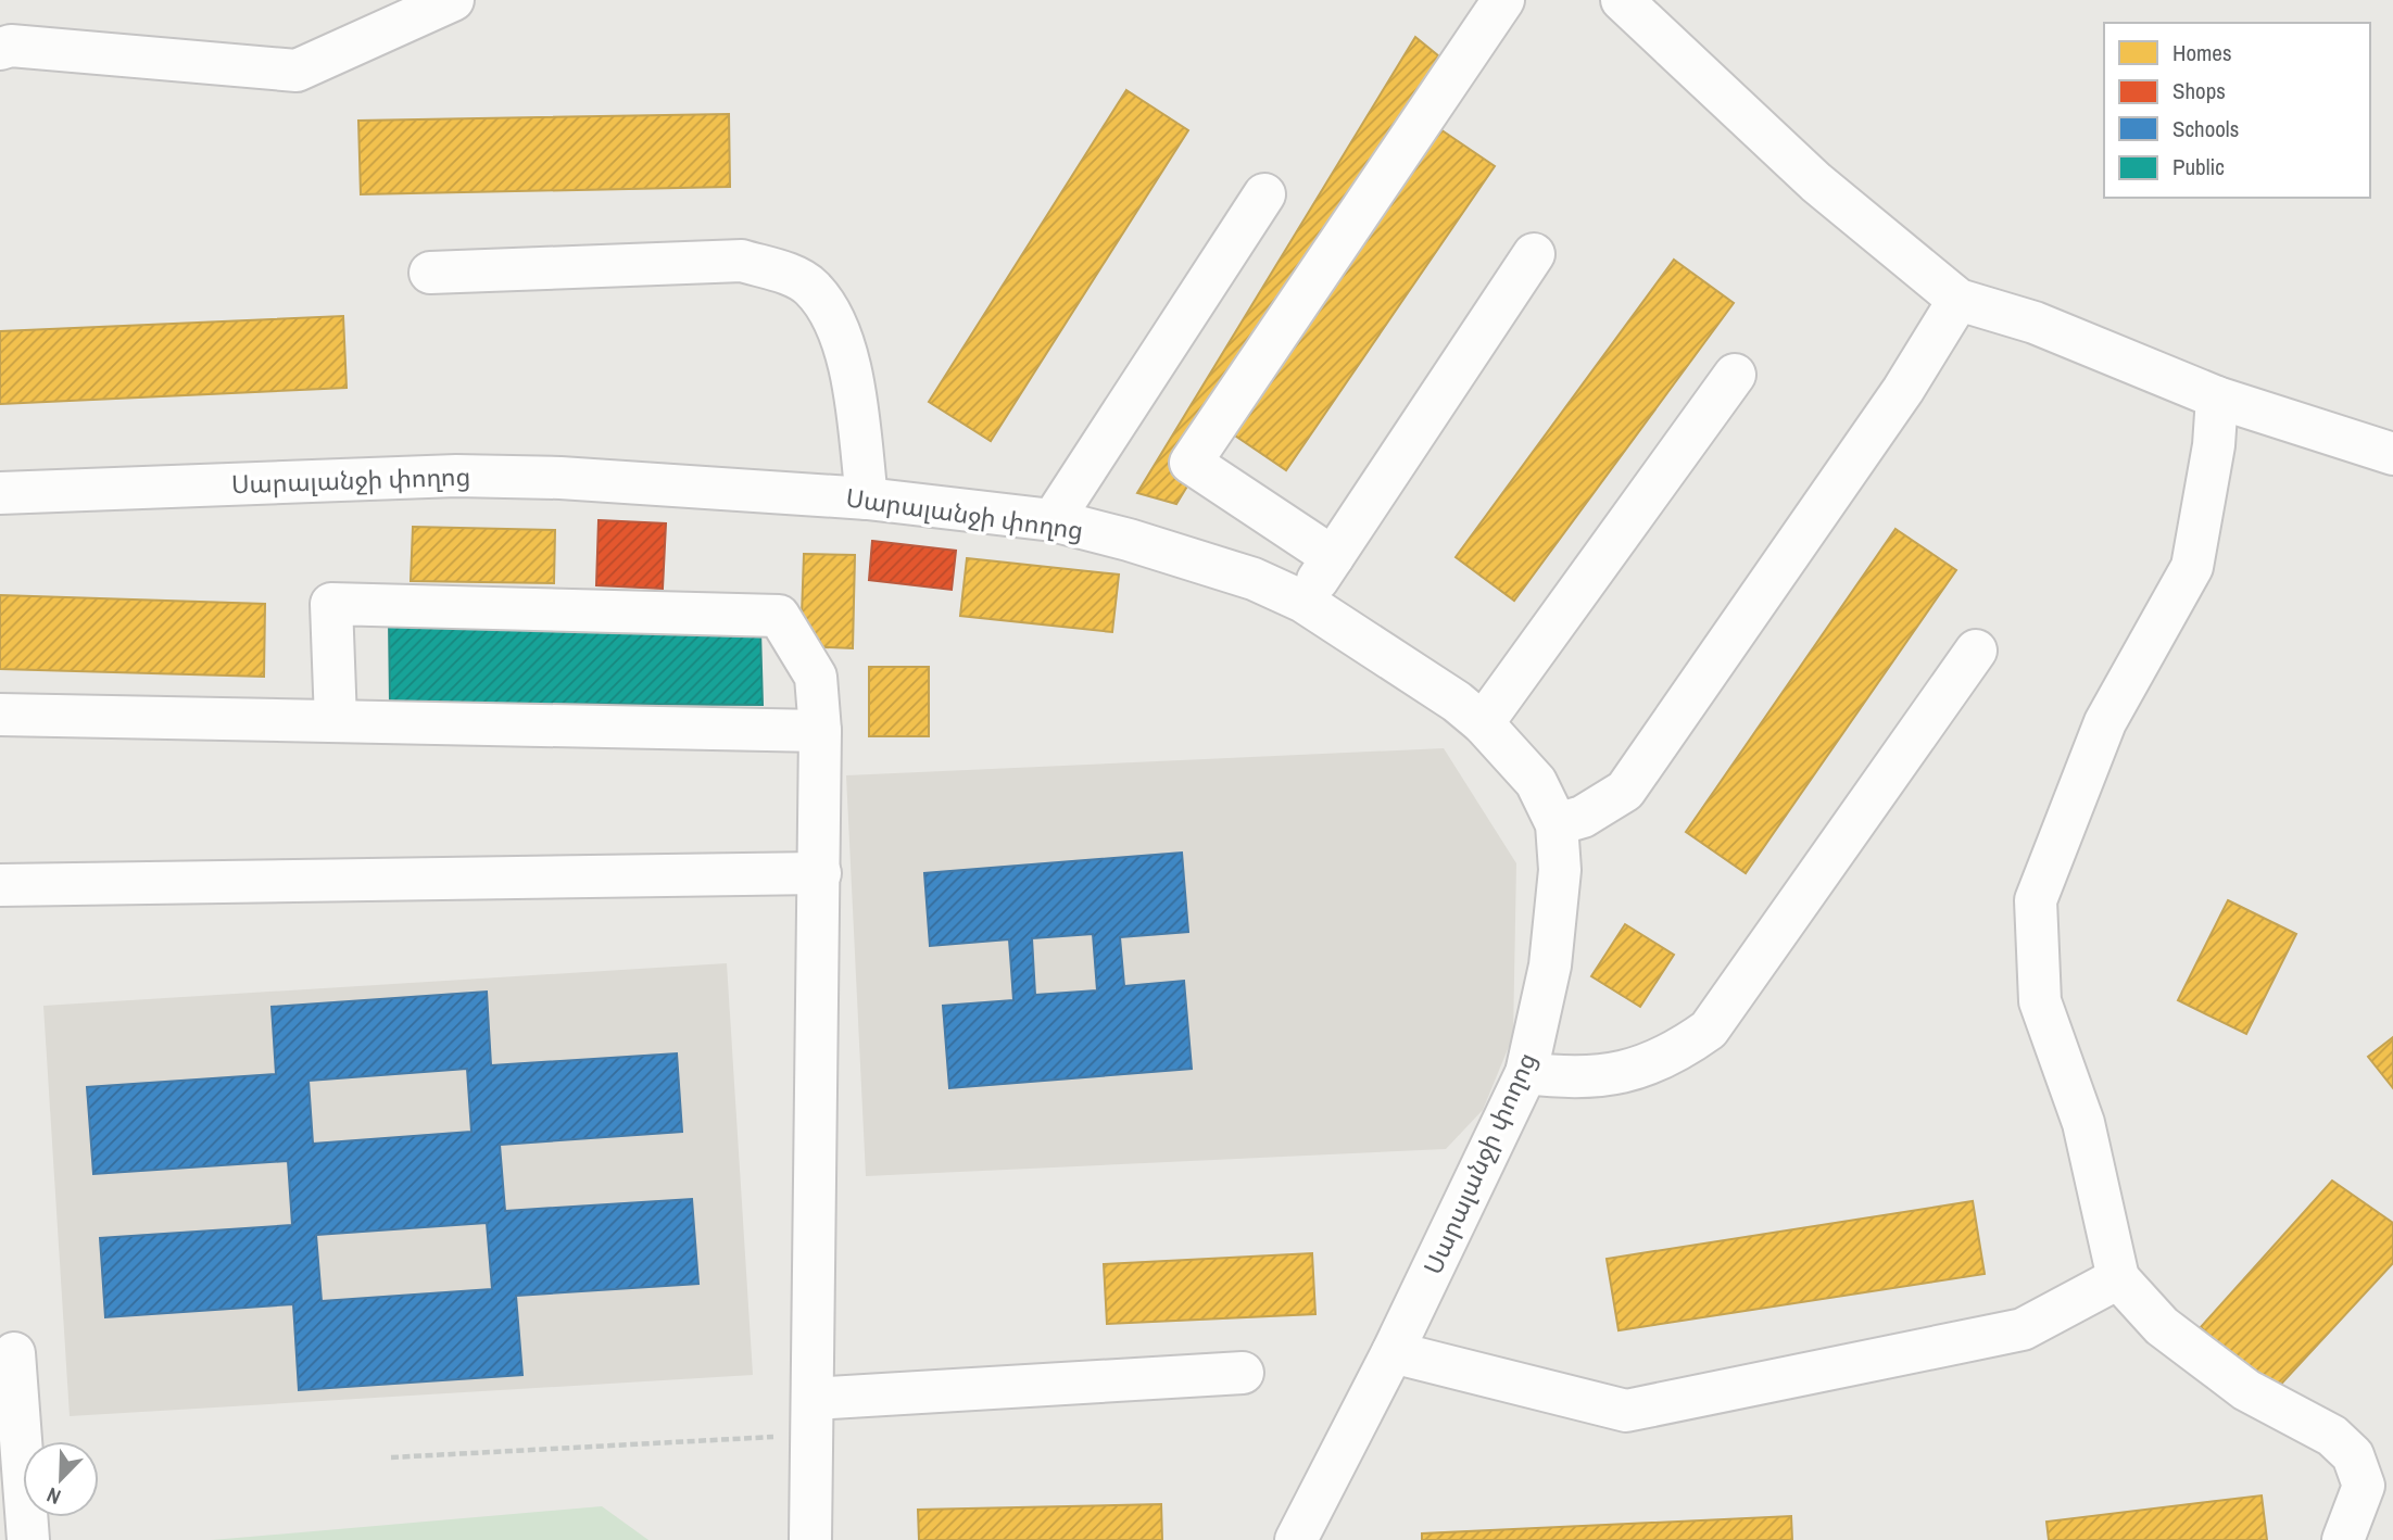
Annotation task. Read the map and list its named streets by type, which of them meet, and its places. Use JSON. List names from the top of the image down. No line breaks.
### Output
{"streets":{"street":["Սարալանջի փողոց"]},"legend":["Homes","Shops","Schools","Public"],"north":"bottom left"}
